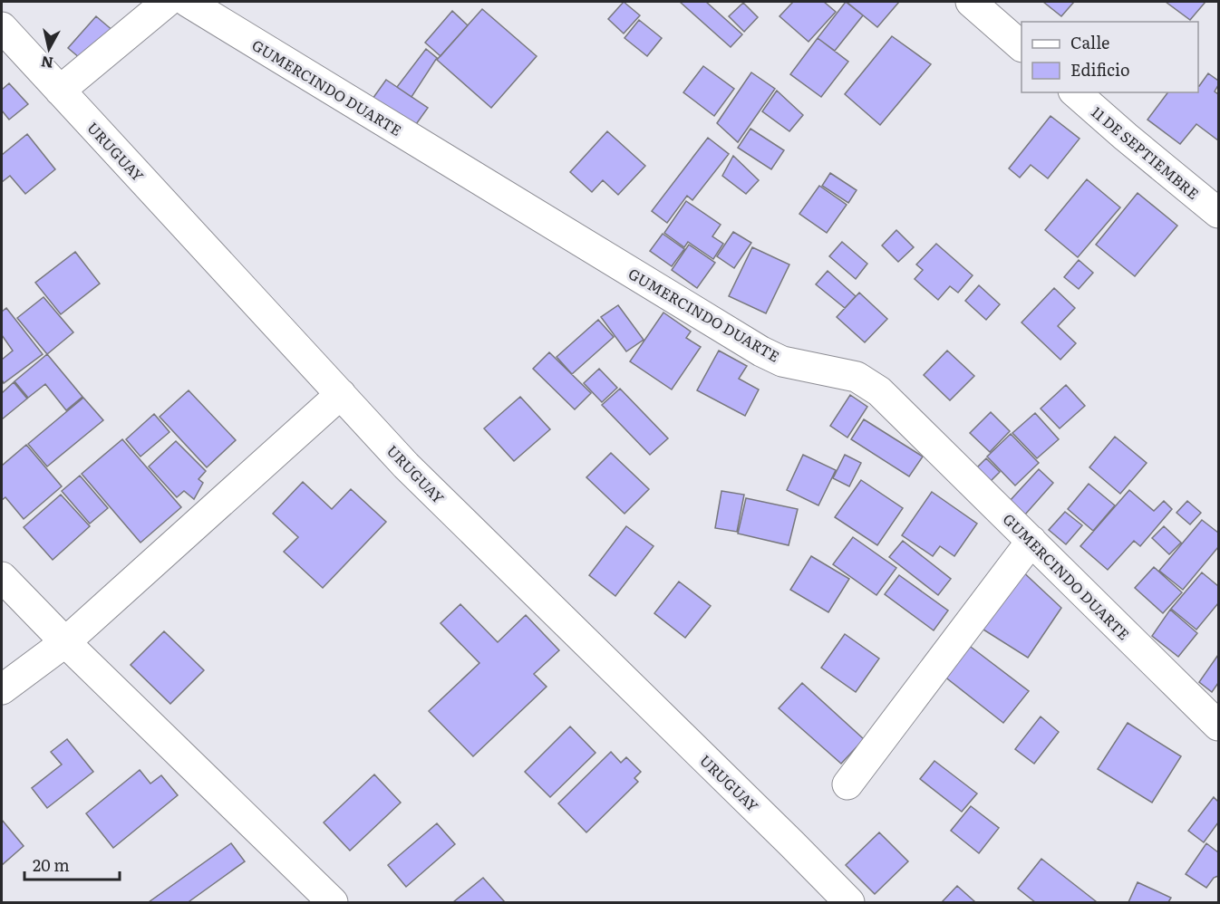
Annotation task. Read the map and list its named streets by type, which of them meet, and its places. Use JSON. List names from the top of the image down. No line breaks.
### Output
{"streets":{"street":["GUMERCINDO DUARTE","URUGUAY","11 DE SEPTIEMBRE"]},"legend":["Calle","Edificio"],"scale_bar":"20 m","north":"bottom"}
